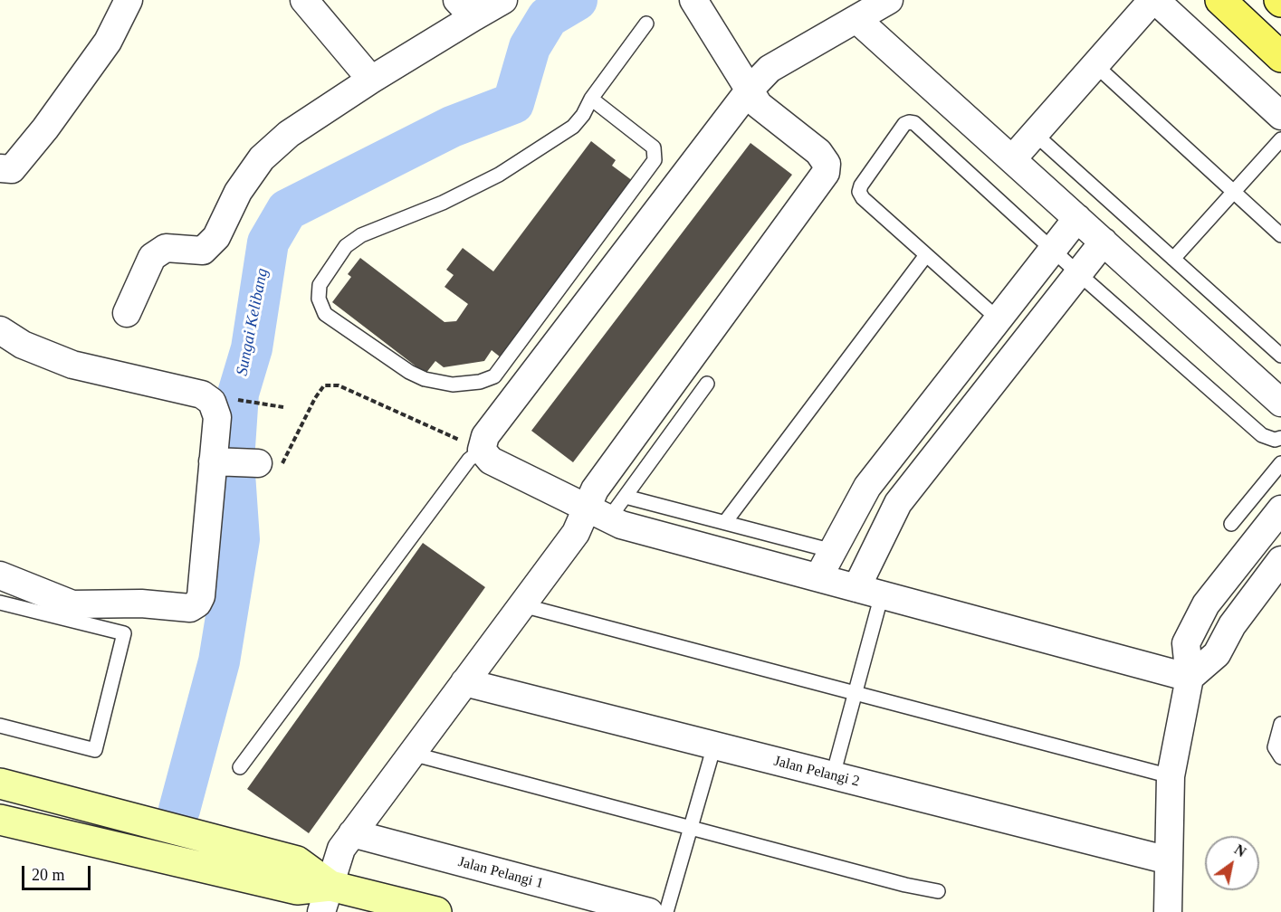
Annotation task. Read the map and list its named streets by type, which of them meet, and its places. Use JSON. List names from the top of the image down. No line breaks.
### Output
{"streets":{"street":["Jalan Pelangi 2","Jalan Pelangi 1"]},"water":["Sungai Kelibang"],"scale_bar":"20 m","north":"top right"}
